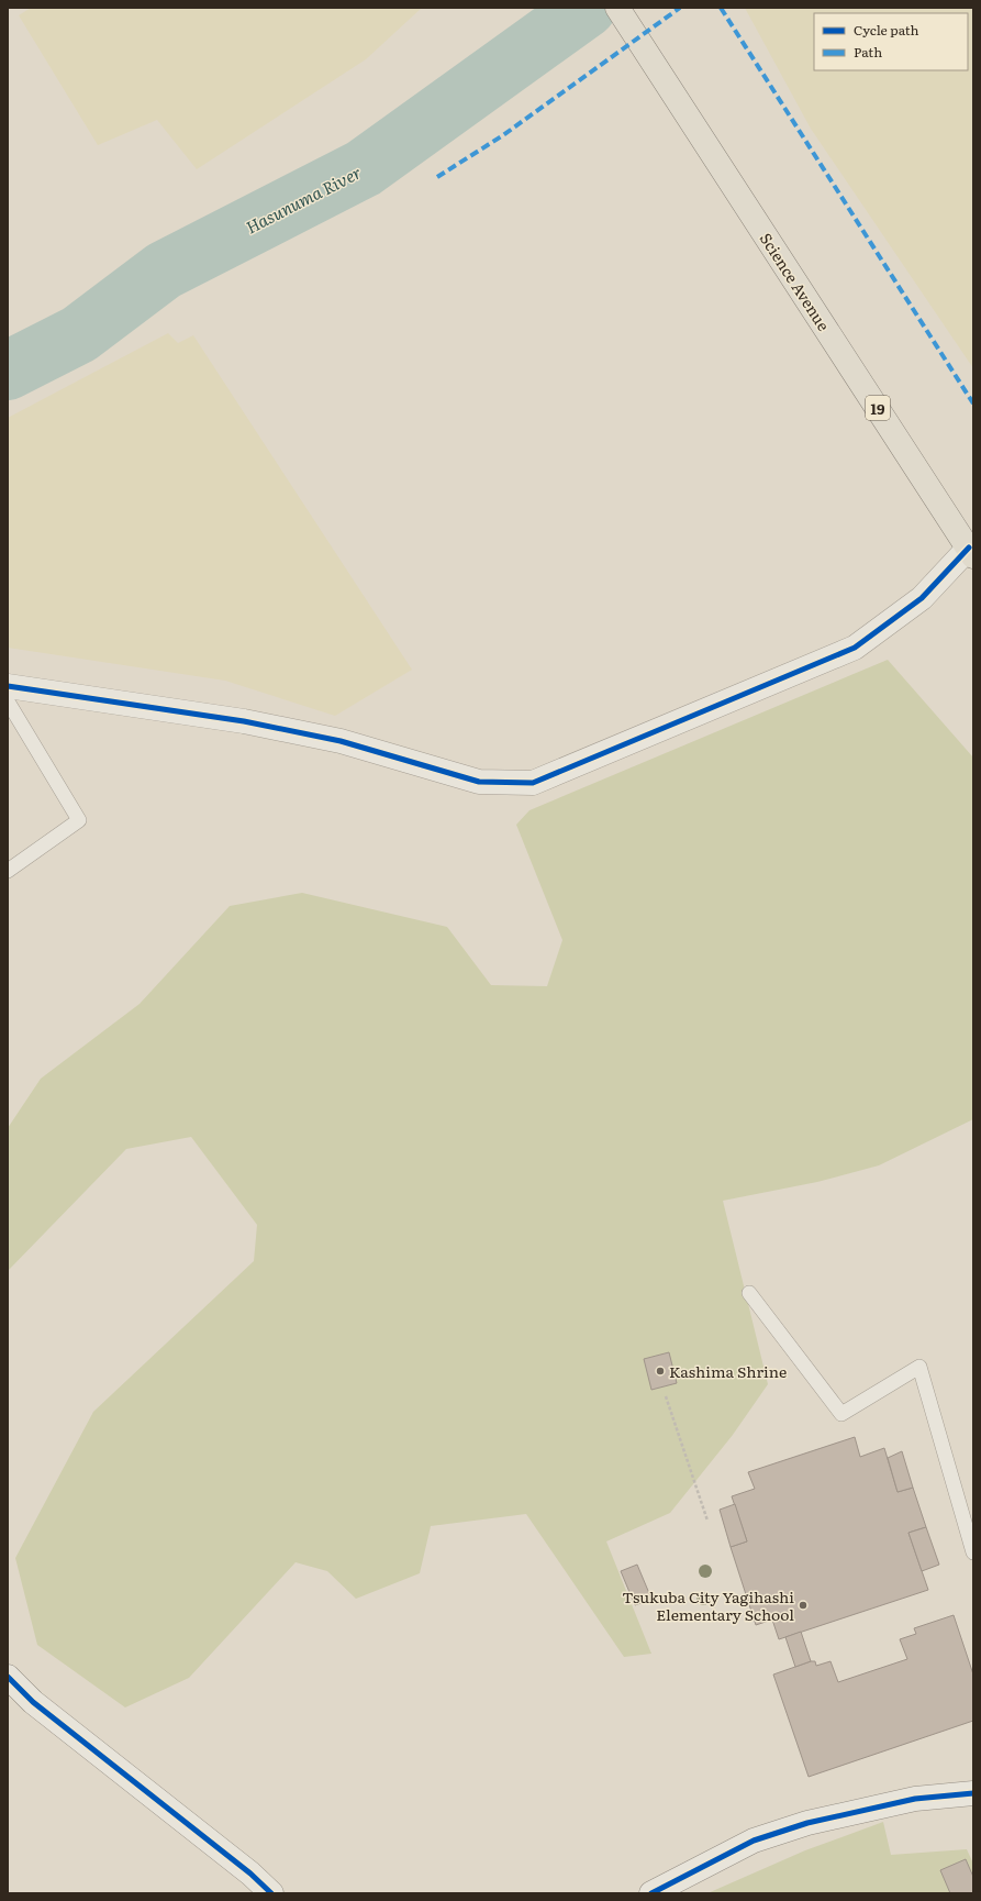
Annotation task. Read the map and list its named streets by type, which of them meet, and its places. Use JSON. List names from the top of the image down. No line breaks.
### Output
{"streets":{"main road":["Science Avenue","19"]},"water":["Hasunuma River"],"places":["Kashima Shrine","Tsukuba City Yagihashi Elementary School"],"legend":["Cycle path","Path"]}
